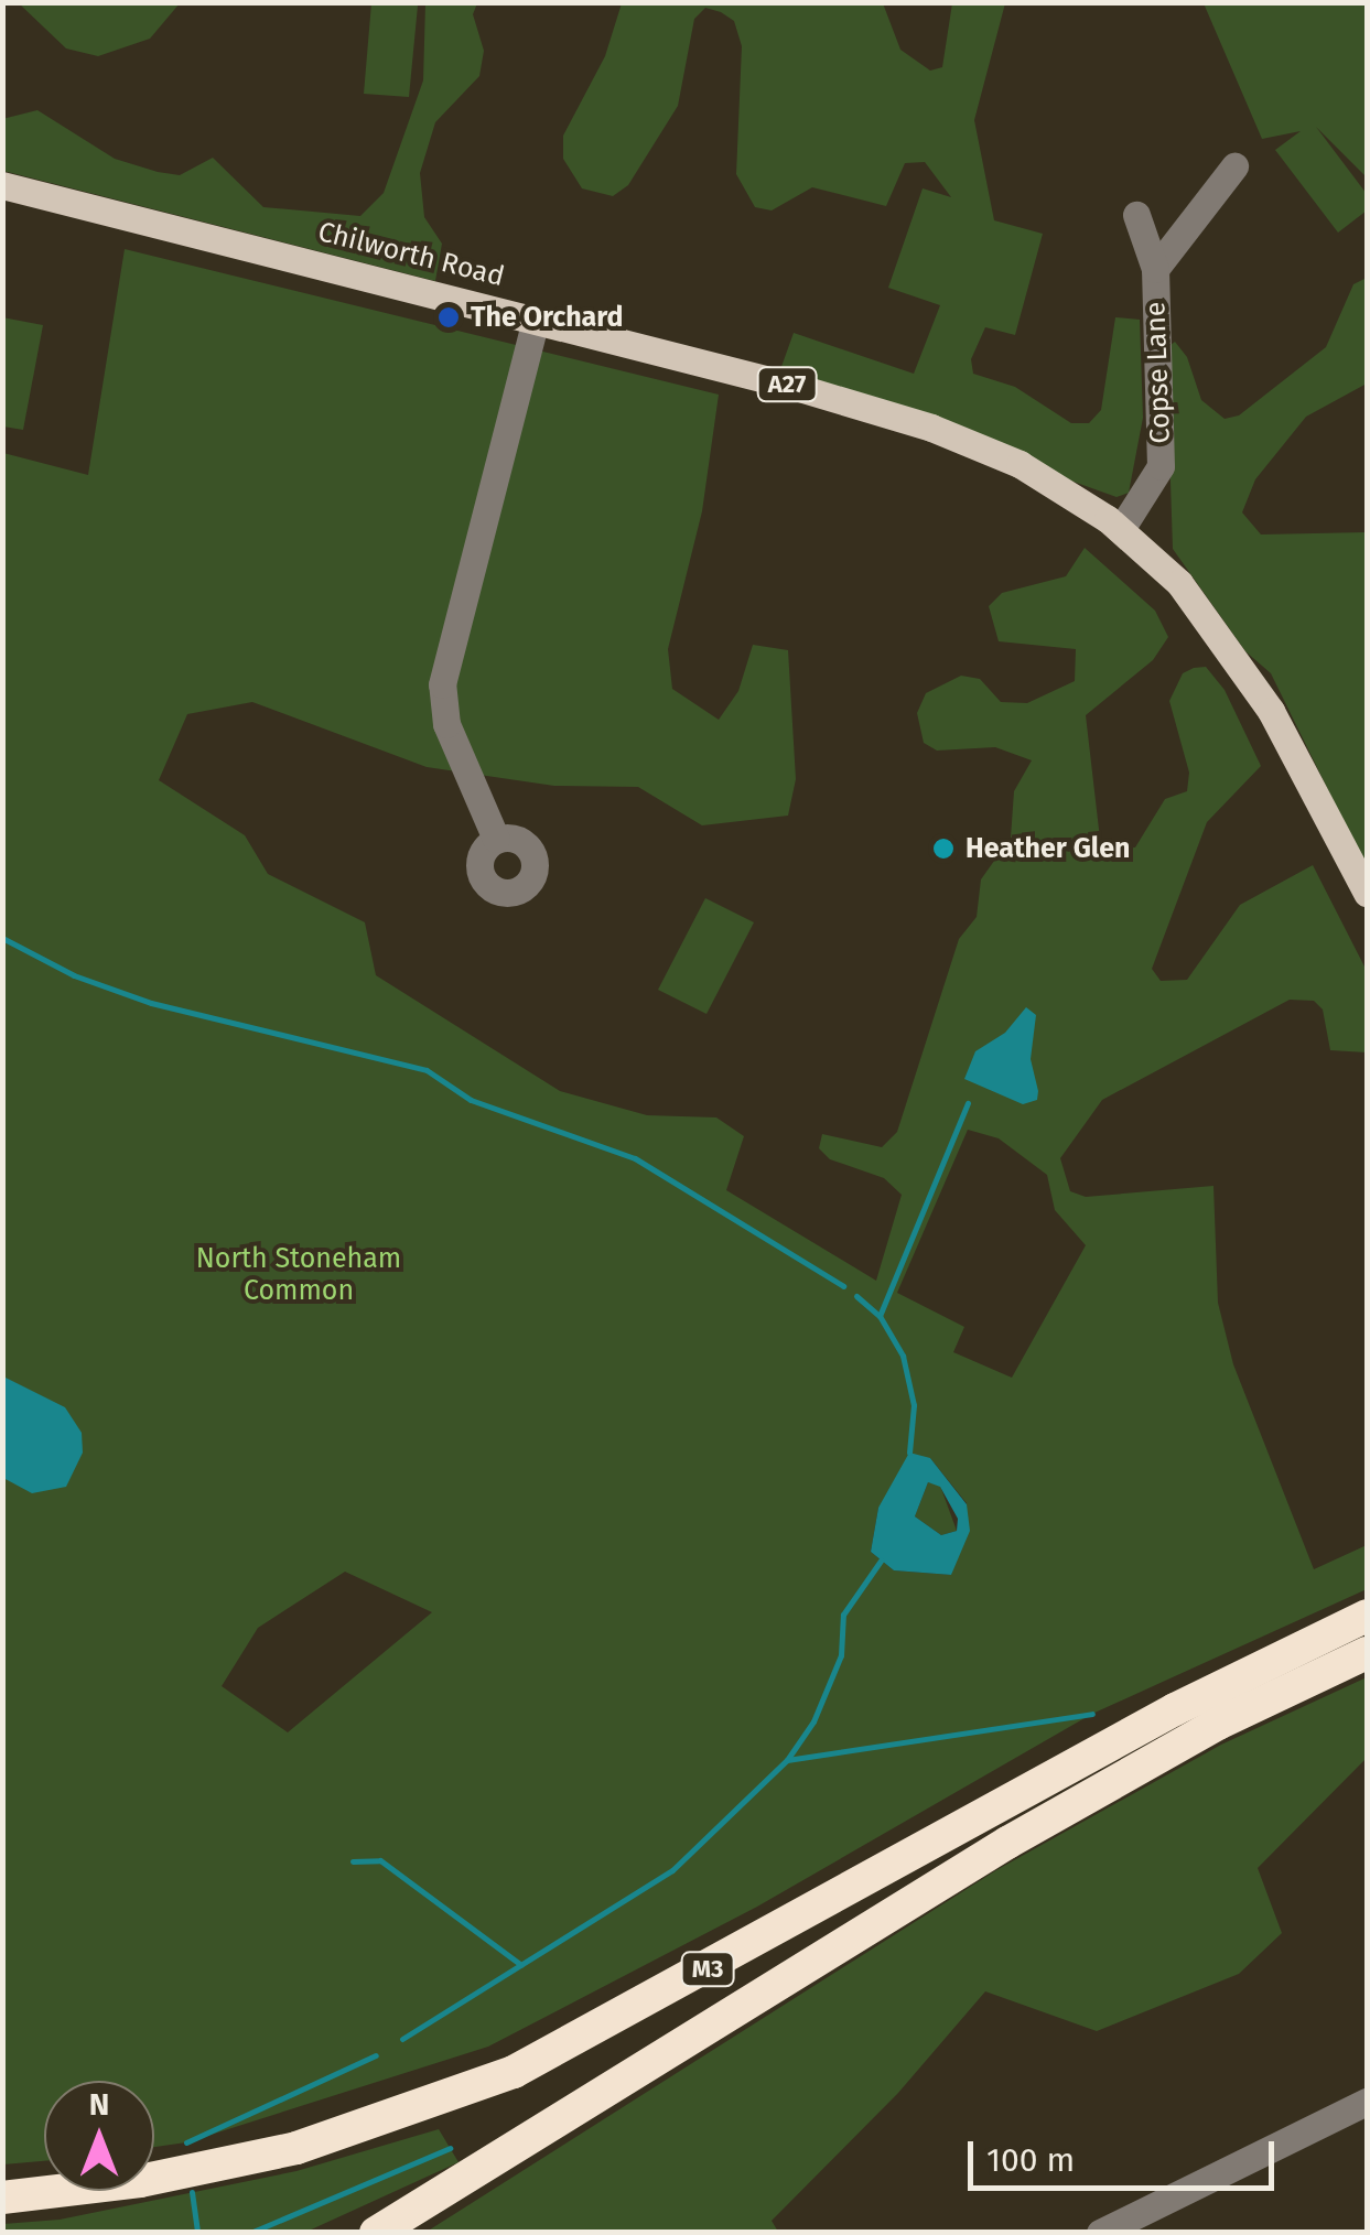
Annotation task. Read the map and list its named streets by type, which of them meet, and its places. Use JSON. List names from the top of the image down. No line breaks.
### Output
{"streets":{"highway":["M3"],"main road":["Chilworth Road","A27"],"street":["Copse Lane"]},"crossings":[["Chilworth Road","Copse Lane"]],"parks":["North Stoneham Common"],"places":["The Orchard","Heather Glen"],"scale_bar":"100 m","north":"top"}
